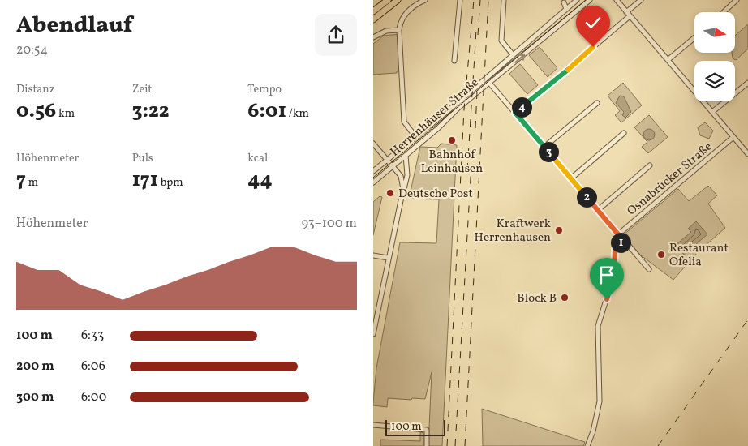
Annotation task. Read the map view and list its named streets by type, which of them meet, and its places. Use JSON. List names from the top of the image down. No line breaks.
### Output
{"streets":{"street":["Herrenhäuser Straße","Osnabrücker Straße"]},"places":["Bahnhof Leinhausen","Deutsche Post","Kraftwerk Herrenhausen","Restaurant Ofelia","Block B"],"scale_bar":"100 m","north":"right","page":{"heading":["Abendlauf","20:54"],"stats":[["Distanz","0.56 km"],["Zeit","3:22"],["Tempo","6:01 /km"],["Höhenmeter","7 m"],["Puls","171 bpm"],["kcal","44"]],"pins":["4","3","2","1"],"chart":["Höhenmeter","93–100 m"],"list":[{"name":"100 m","note":"6:33"},{"name":"200 m","note":"6:06"},{"name":"300 m","note":"6:00"}],"scale":"100 m"}}
